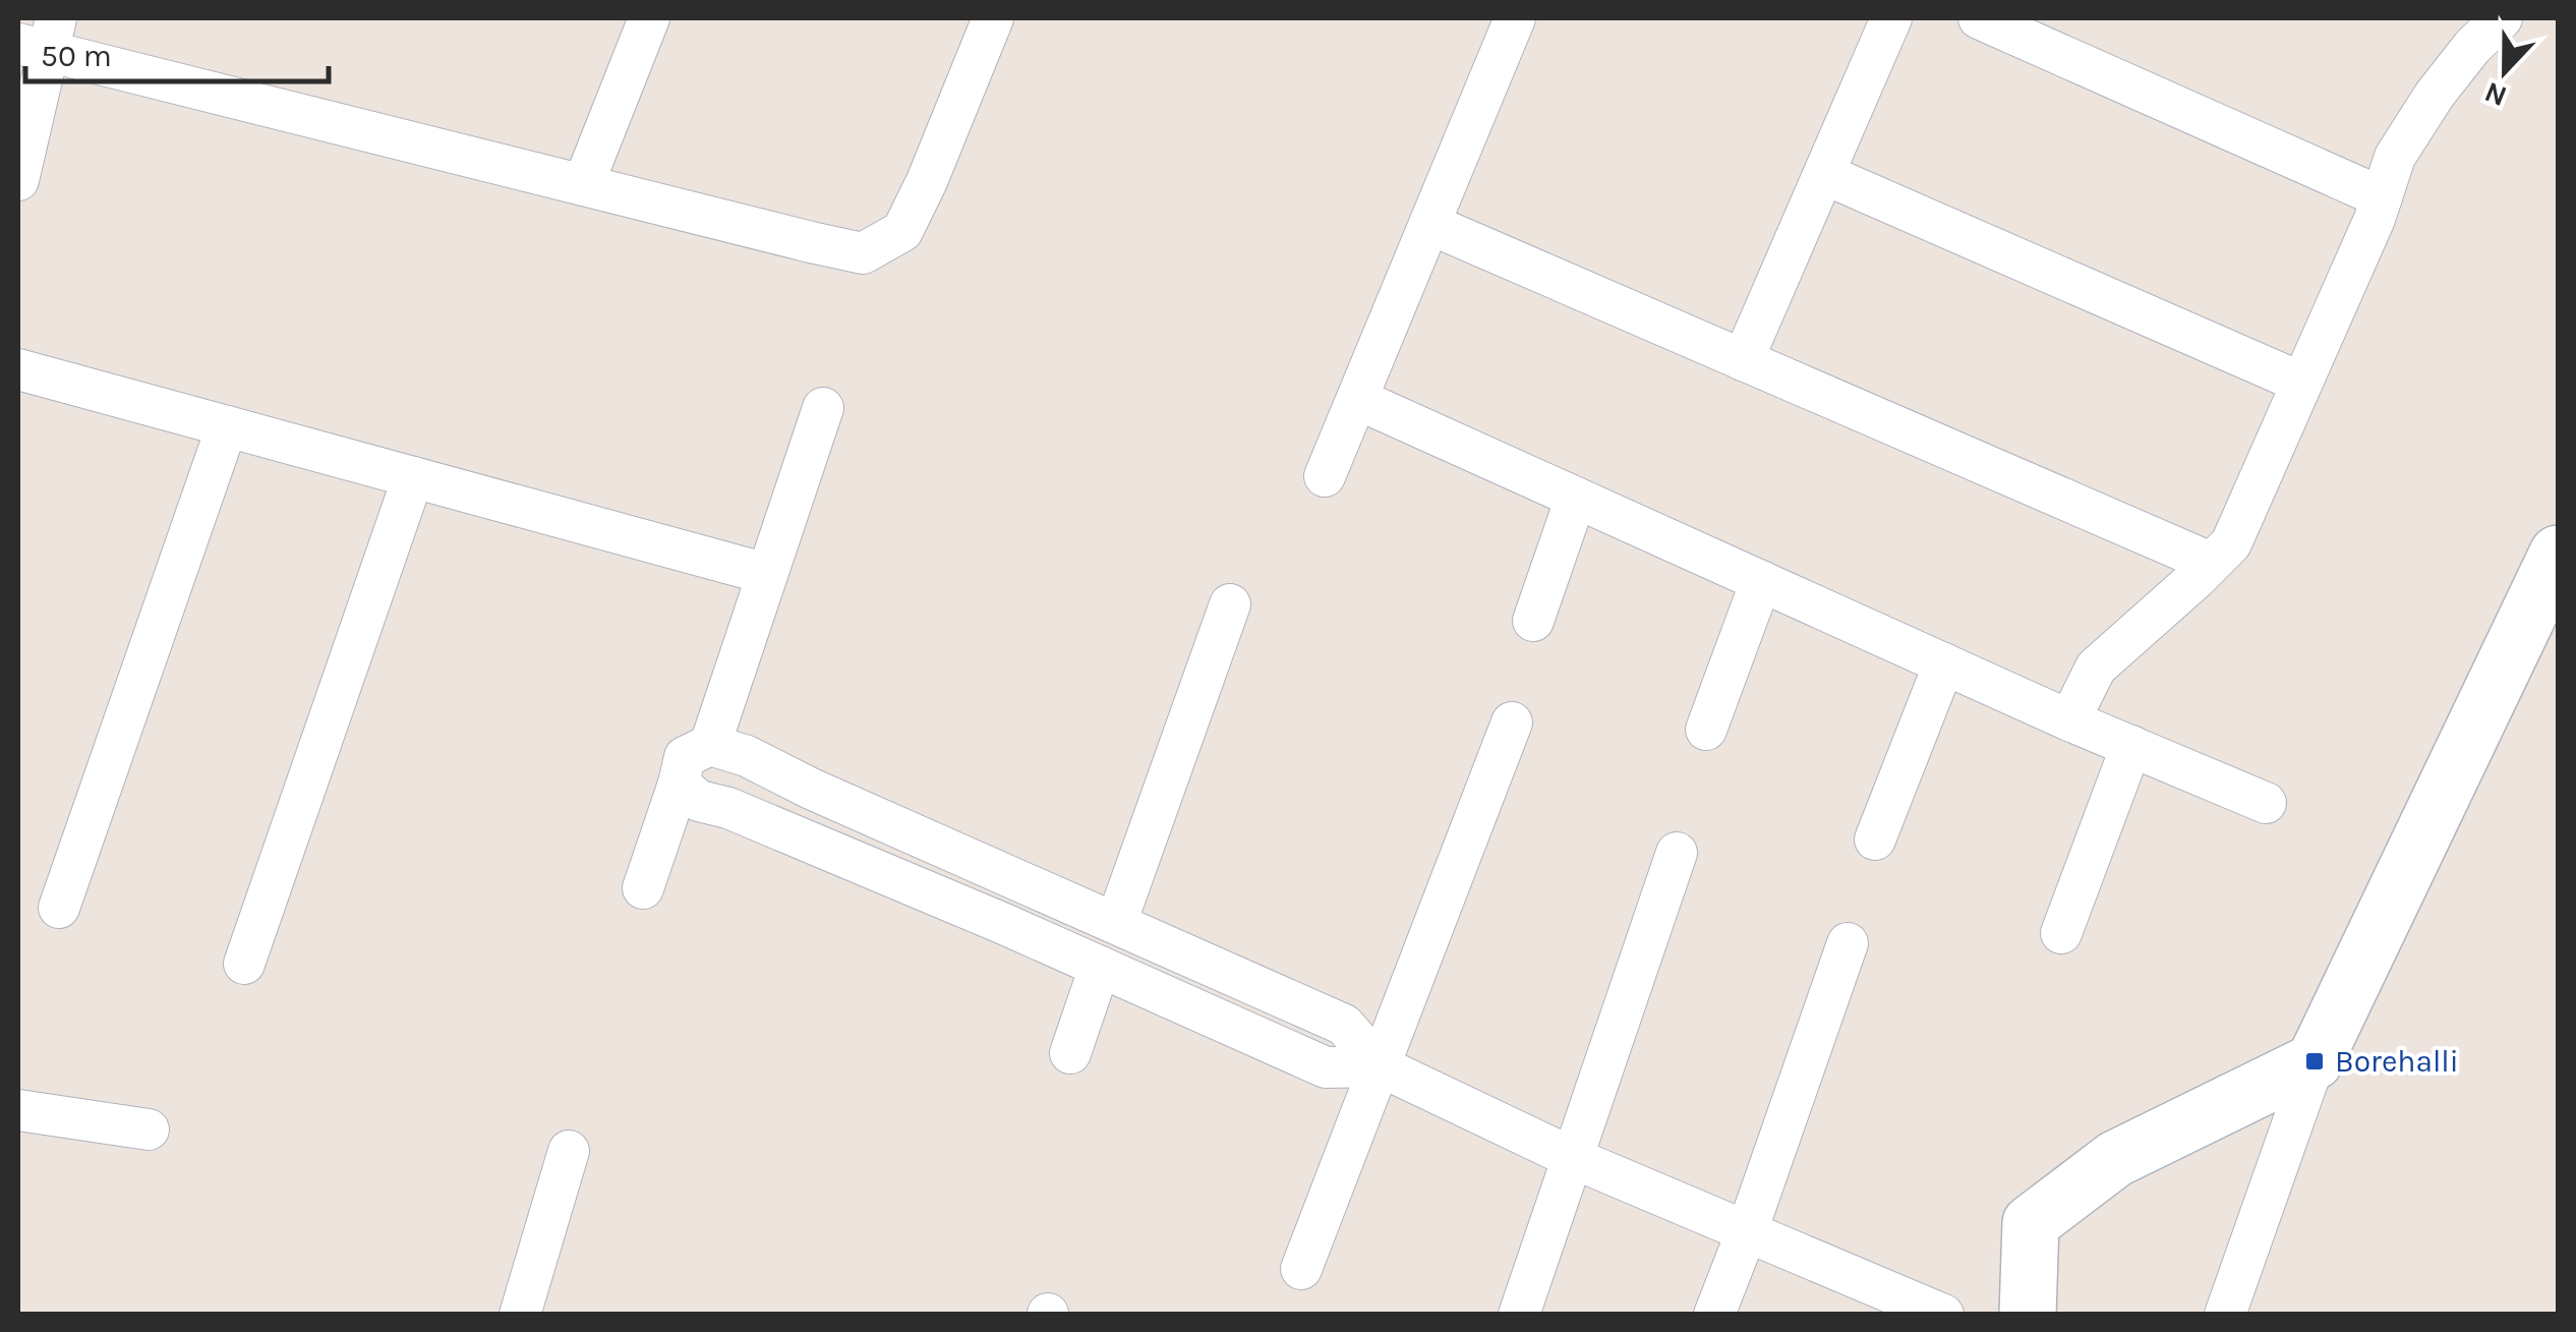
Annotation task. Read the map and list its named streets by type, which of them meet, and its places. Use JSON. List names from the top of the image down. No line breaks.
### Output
{"places":{"transit":["Borehalli"]},"scale_bar":"50 m","north":"bottom"}
